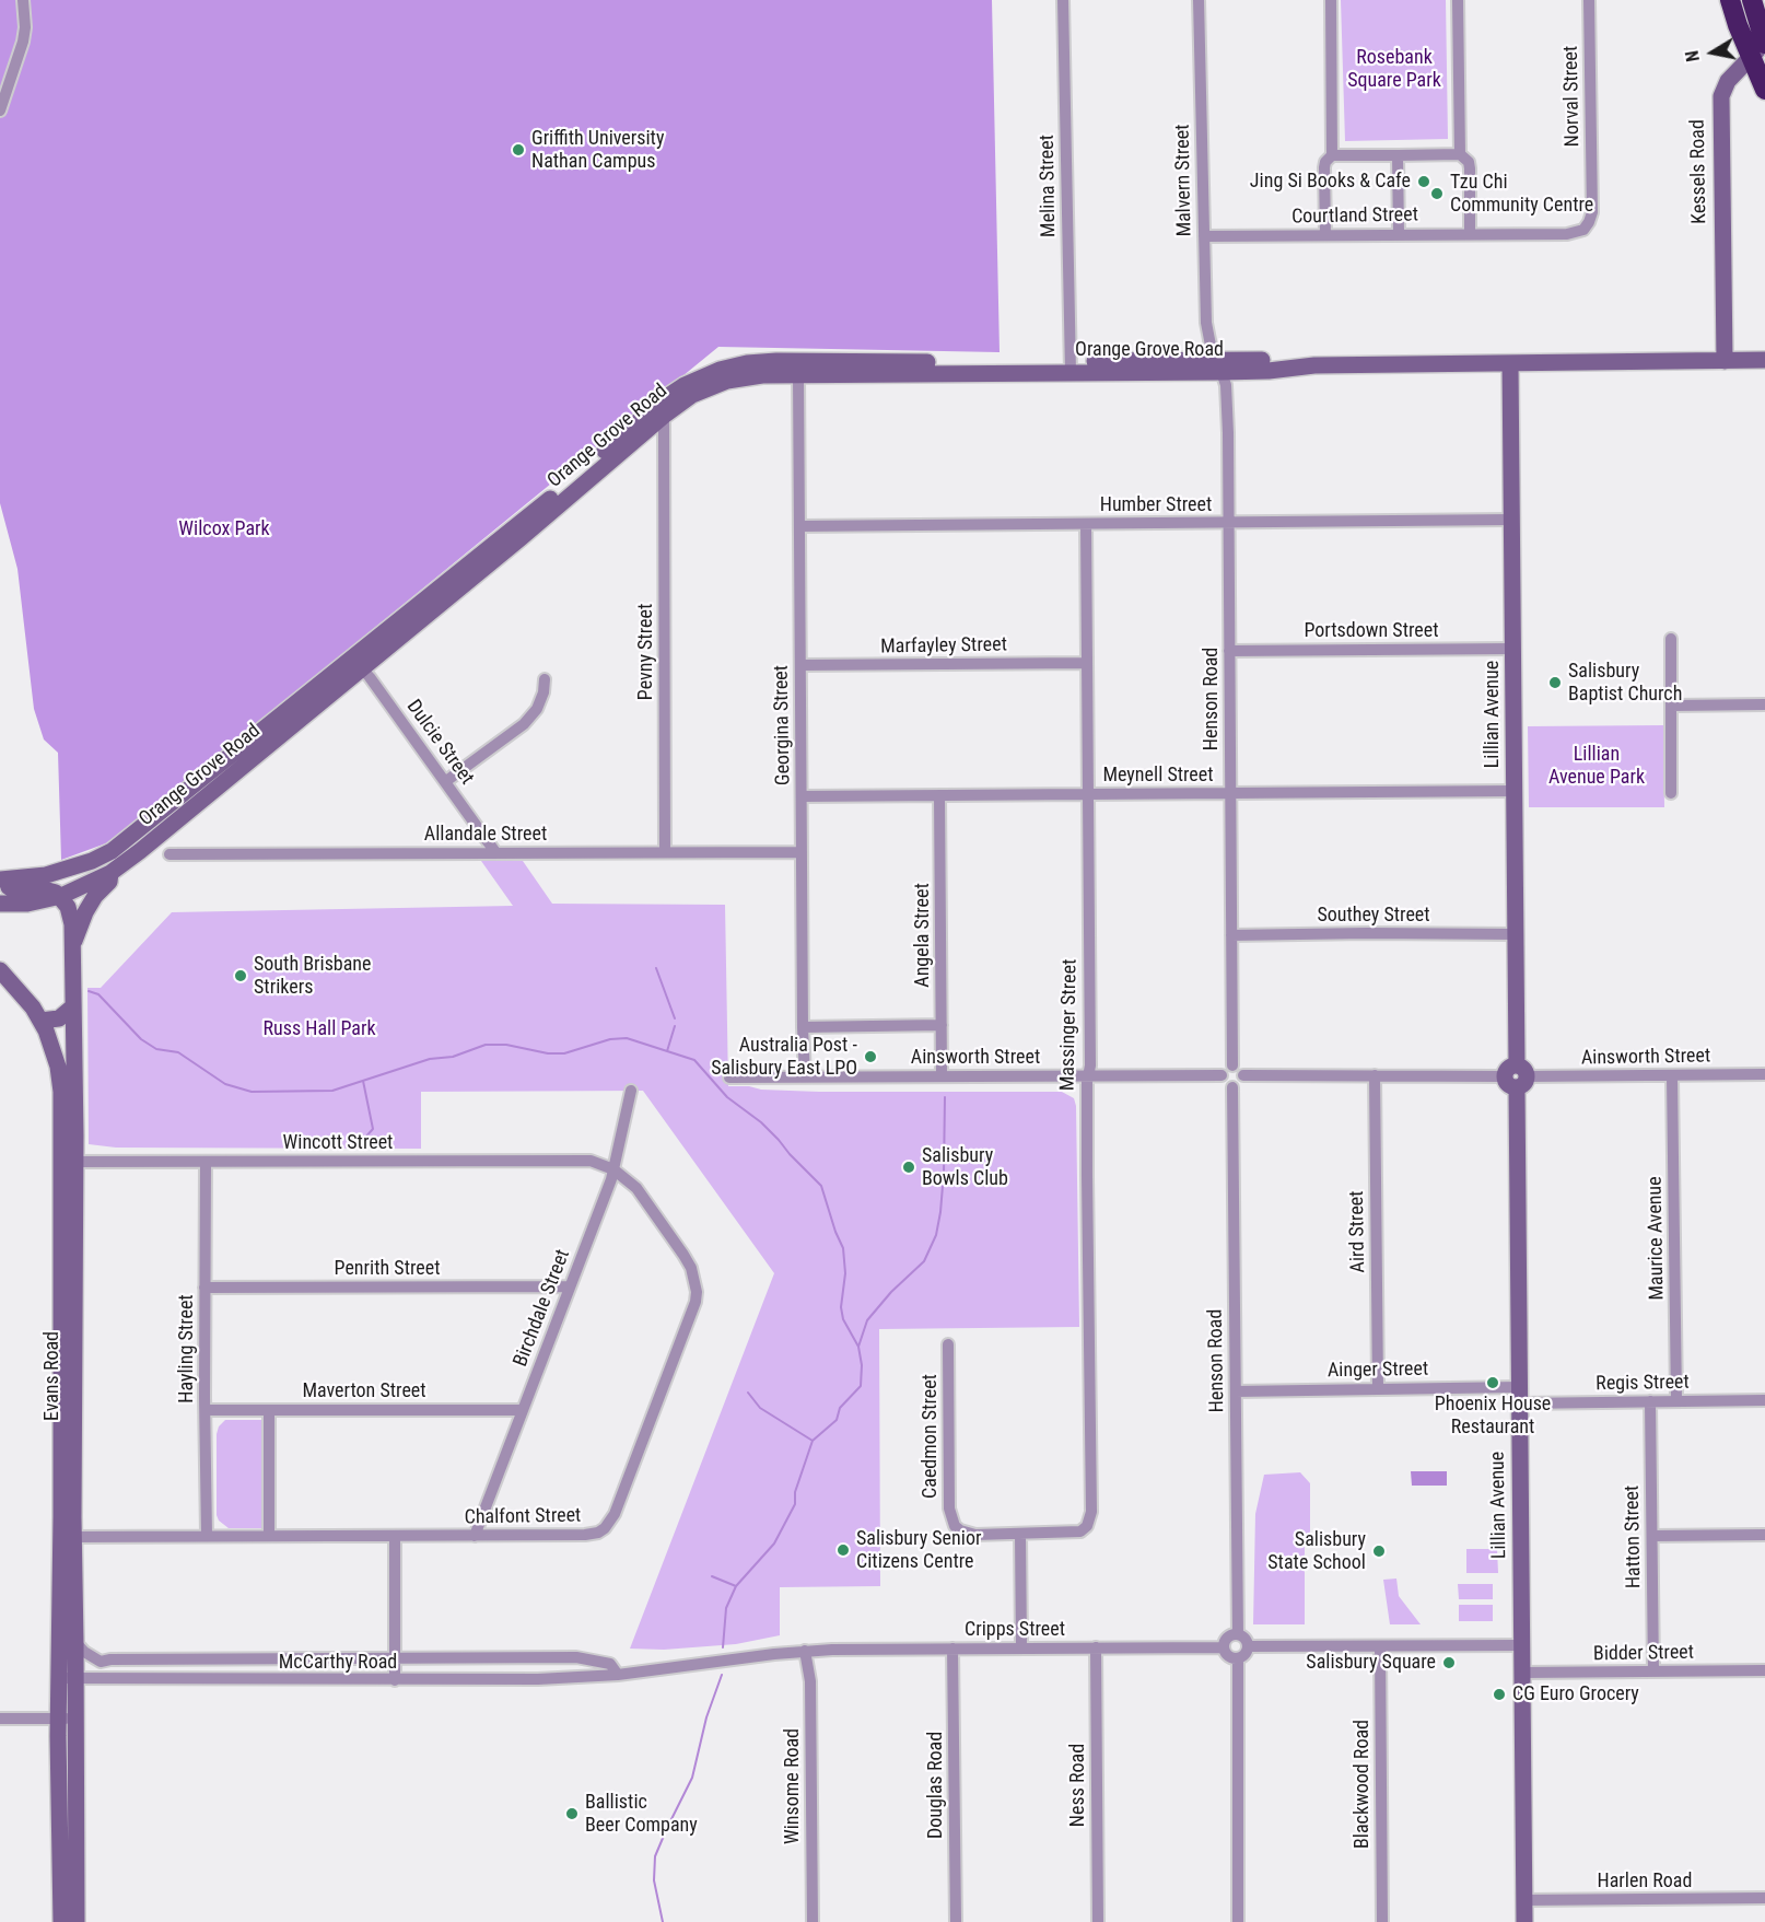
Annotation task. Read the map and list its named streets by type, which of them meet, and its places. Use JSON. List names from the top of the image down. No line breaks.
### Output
{"streets":{"highway":["Kessels Road"],"main road":["Orange Grove Road","Lillian Avenue","Evans Road"],"street":["Norval Street","Malvern Street","Melina Street","Courtland Street","Humber Street","Portsdown Street","Marfayley Street","Pevny Street","Henson Road","Georgina Street","Dulcie Street","Meynell Street","Allandale Street","Southey Street","Angela Street","Massinger Street","Ainsworth Street","Wincott Street","Aird Street","Maurice Avenue","Penrith Street","Birchdale Street","Hayling Street","Ainger Street","Regis Street","Maverton Street","Caedmon Street","Chalfont Street","Hatton Street","Cripps Street","Bidder Street","McCarthy Road","Blackwood Road","Douglas Road","Ness Road","Winsome Road","Harlen Road"]},"crossings":[["Norval Street","Courtland Street"],["Kessels Road","Orange Grove Road"],["Malvern Street","Courtland Street"],["Malvern Street","Orange Grove Road"],["Malvern Street","Henson Road"],["Melina Street","Orange Grove Road"],["Orange Grove Road","Pevny Street"],["Orange Grove Road","Henson Road"],["Orange Grove Road","Lillian Avenue"],["Orange Grove Road","Georgina Street"],["Orange Grove Road","Dulcie Street"],["Orange Grove Road","Evans Road"],["Humber Street","Henson Road"],["Humber Street","Lillian Avenue"],["Humber Street","Georgina Street"],["Humber Street","Massinger Street"],["Portsdown Street","Henson Road"],["Portsdown Street","Lillian Avenue"],["Marfayley Street","Georgina Street"],["Marfayley Street","Massinger Street"],["Pevny Street","Allandale Street"],["Henson Road","Meynell Street"],["Henson Road","Southey Street"],["Henson Road","Ainsworth Street"],["Henson Road","Ainger Street"],["Henson Road","Cripps Street"],["Lillian Avenue","Meynell Street"],["Lillian Avenue","Southey Street"],["Lillian Avenue","Ainsworth Street"],["Lillian Avenue","Ainger Street"],["Lillian Avenue","Regis Street"],["Lillian Avenue","Bidder Street"],["Lillian Avenue","Harlen Road"],["Georgina Street","Meynell Street"],["Georgina Street","Allandale Street"],["Georgina Street","Ainsworth Street"],["Dulcie Street","Allandale Street"],["Meynell Street","Angela Street"],["Meynell Street","Massinger Street"],["Angela Street","Ainsworth Street"],["Massinger Street","Ainsworth Street"],["Massinger Street","Caedmon Street"],["Ainsworth Street","Aird Street"],["Ainsworth Street","Maurice Avenue"],["Wincott Street","Birchdale Street"],["Wincott Street","Hayling Street"],["Wincott Street","Evans Road"],["Wincott Street","Chalfont Street"],["Aird Street","Ainger Street"],["Maurice Avenue","Regis Street"],["Penrith Street","Birchdale Street"],["Penrith Street","Hayling Street"],["Birchdale Street","Maverton Street"],["Birchdale Street","Chalfont Street"],["Hayling Street","Maverton Street"],["Hayling Street","Chalfont Street"],["Ainger Street","Regis Street"],["Evans Road","Chalfont Street"],["Evans Road","McCarthy Road"],["Regis Street","Hatton Street"],["Hatton Street","Bidder Street"],["Cripps Street","McCarthy Road"],["Cripps Street","Douglas Road"],["Cripps Street","Ness Road"],["Cripps Street","Winsome Road"],["McCarthy Road","Winsome Road"]],"parks":["Rosebank Square Park","Wilcox Park","Lillian Avenue Park","Russ Hall Park"],"places":["Griffith University Nathan Campus","Jing Si Books & Cafe","Tzu Chi Community Centre","Salisbury Baptist Church","South Brisbane Strikers","Australia Post - Salisbury East LPO","Salisbury Bowls Club","Phoenix House Restaurant","Salisbury Senior Citizens Centre","Salisbury State School","Salisbury Square","CG Euro Grocery","Ballistic Beer Company"],"north":"left"}
